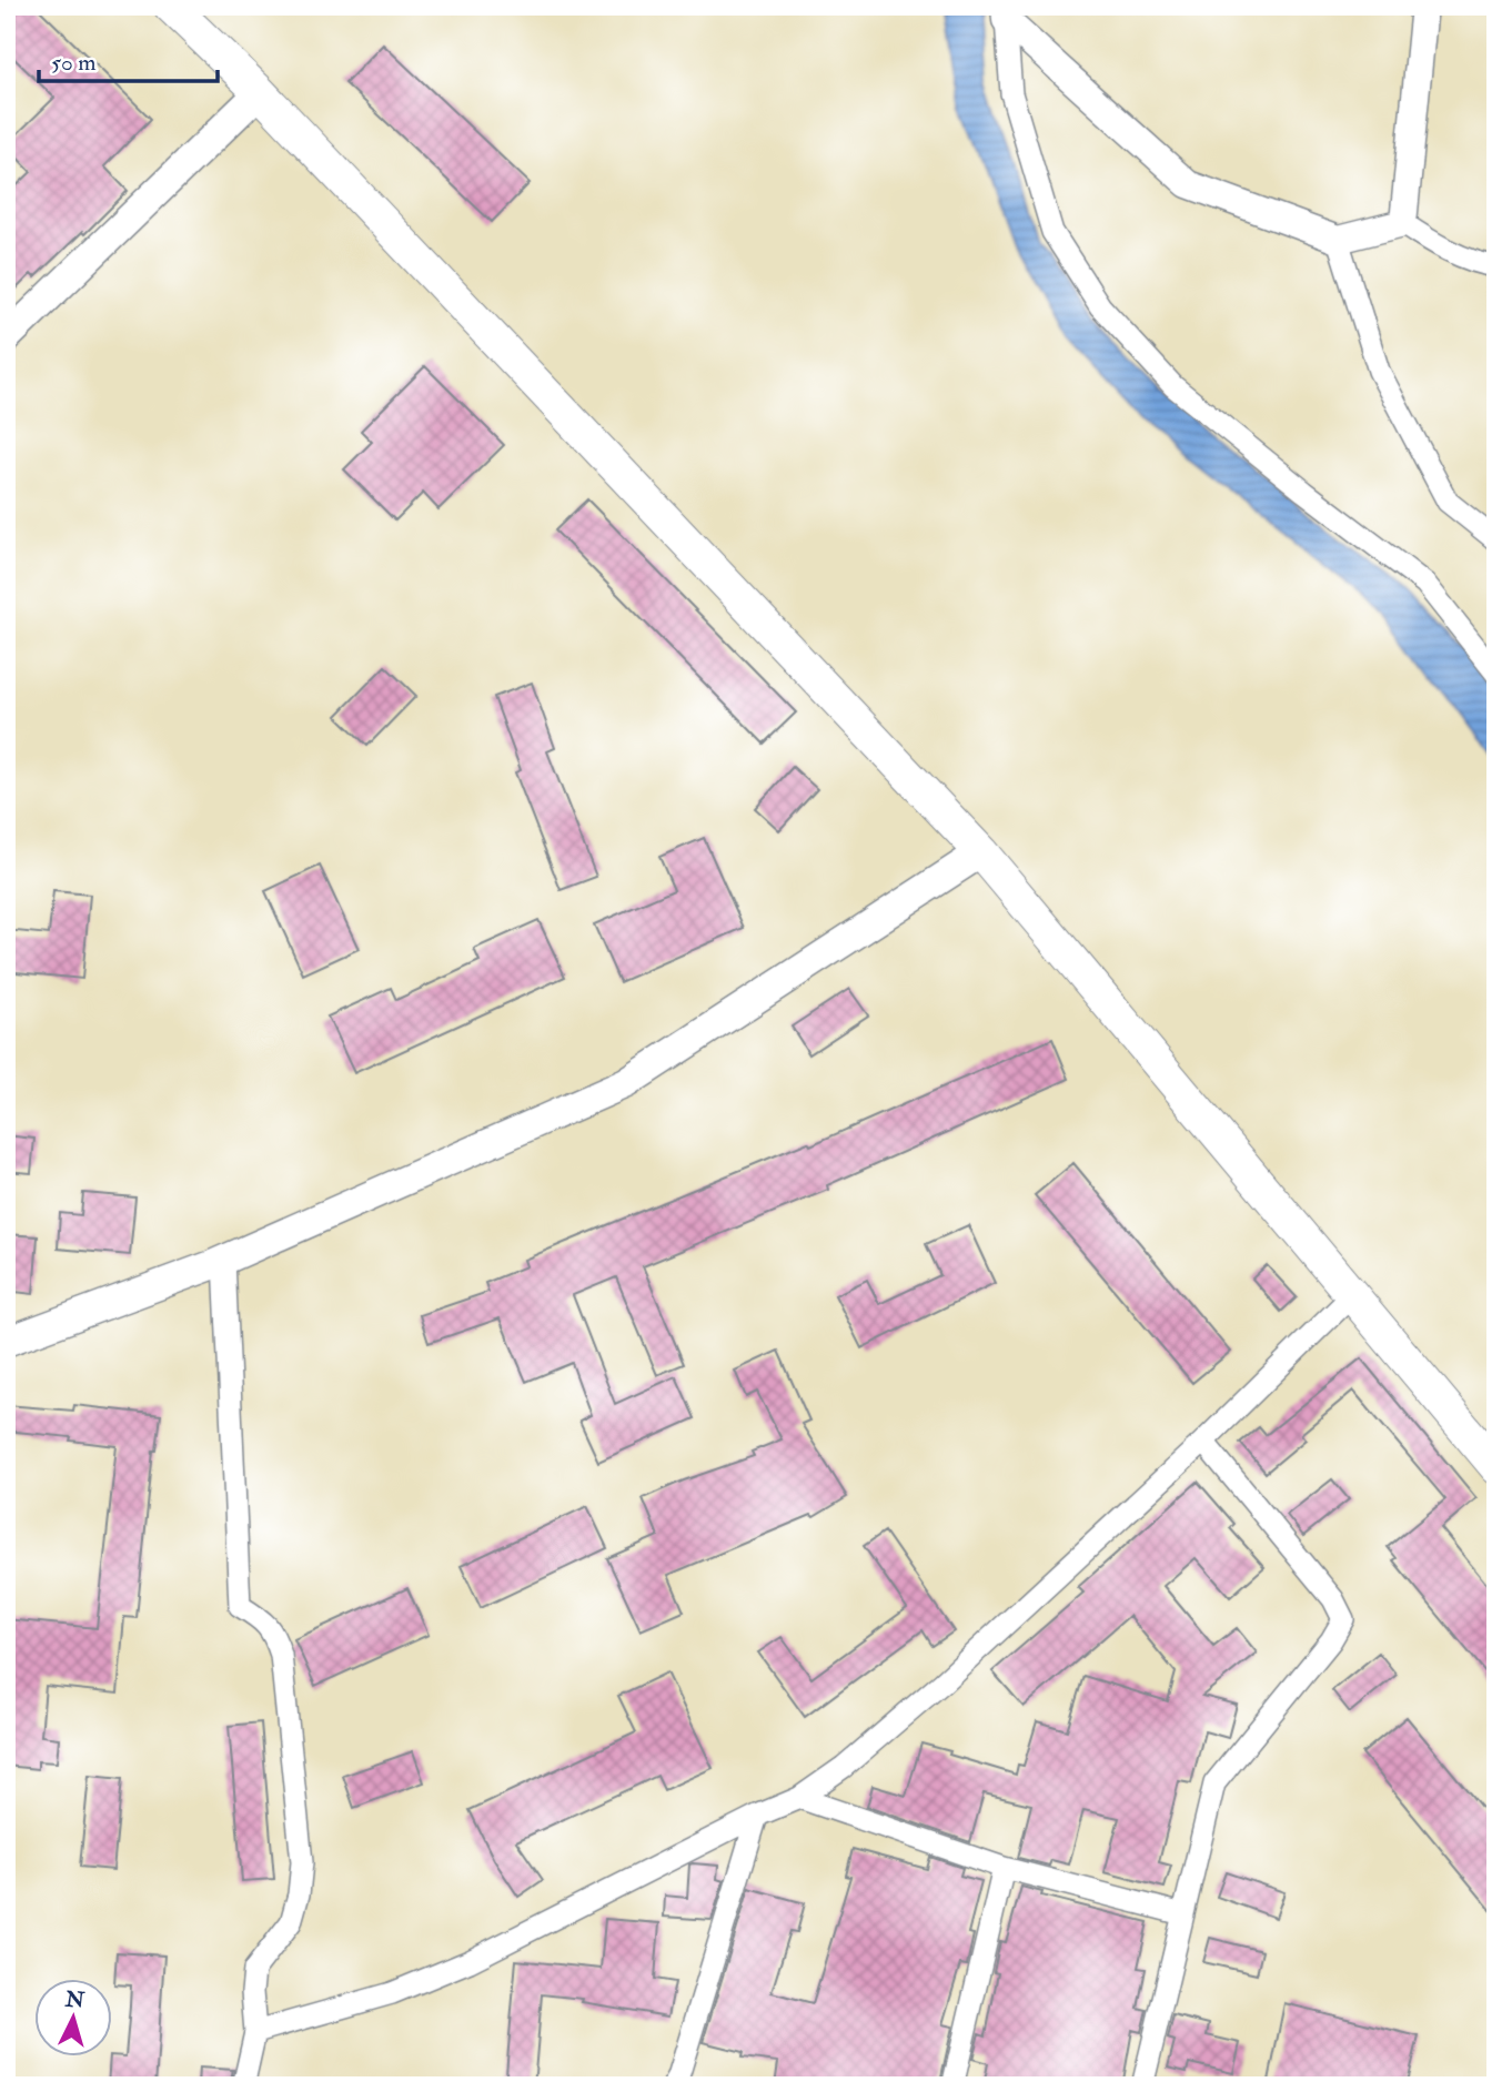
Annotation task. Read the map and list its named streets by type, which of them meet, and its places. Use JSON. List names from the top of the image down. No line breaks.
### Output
{"scale_bar":"50 m","north":"top"}
